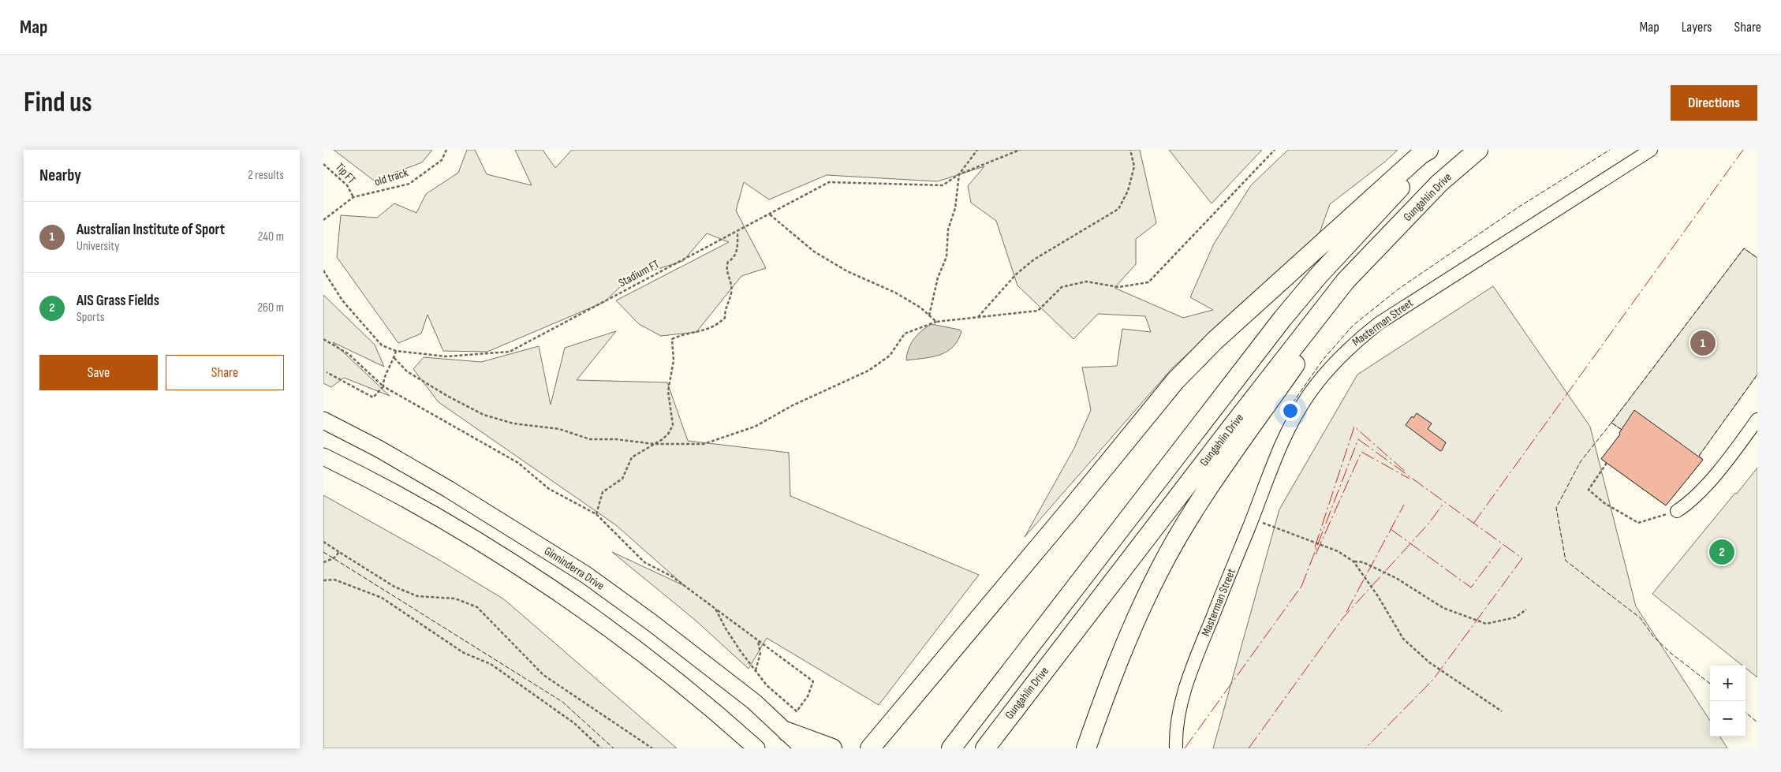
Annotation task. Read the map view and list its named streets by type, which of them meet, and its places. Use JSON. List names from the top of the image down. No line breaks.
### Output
{"streets":{"highway":["Gungahlin Drive"],"main road":["Ginninderra Drive"],"street":["Masterman Street"],"path":["Tip FT","old track","Stadium FT"]},"crossings":[["Tip FT","old track"]],"page":{"header":"Map","nav":["Map","Layers","Share"],"buttons":["Directions",["Save","Share"]],"title":"Find us","heading":["Nearby","2 results"],"list":[{"mark":"1","name":"Australian Institute of Sport","note":"University","value":"240 m"},{"mark":"2","name":"AIS Grass Fields","note":"Sports","value":"260 m"}],"pins":["1","2"],"map_buttons":["+","−"]}}
